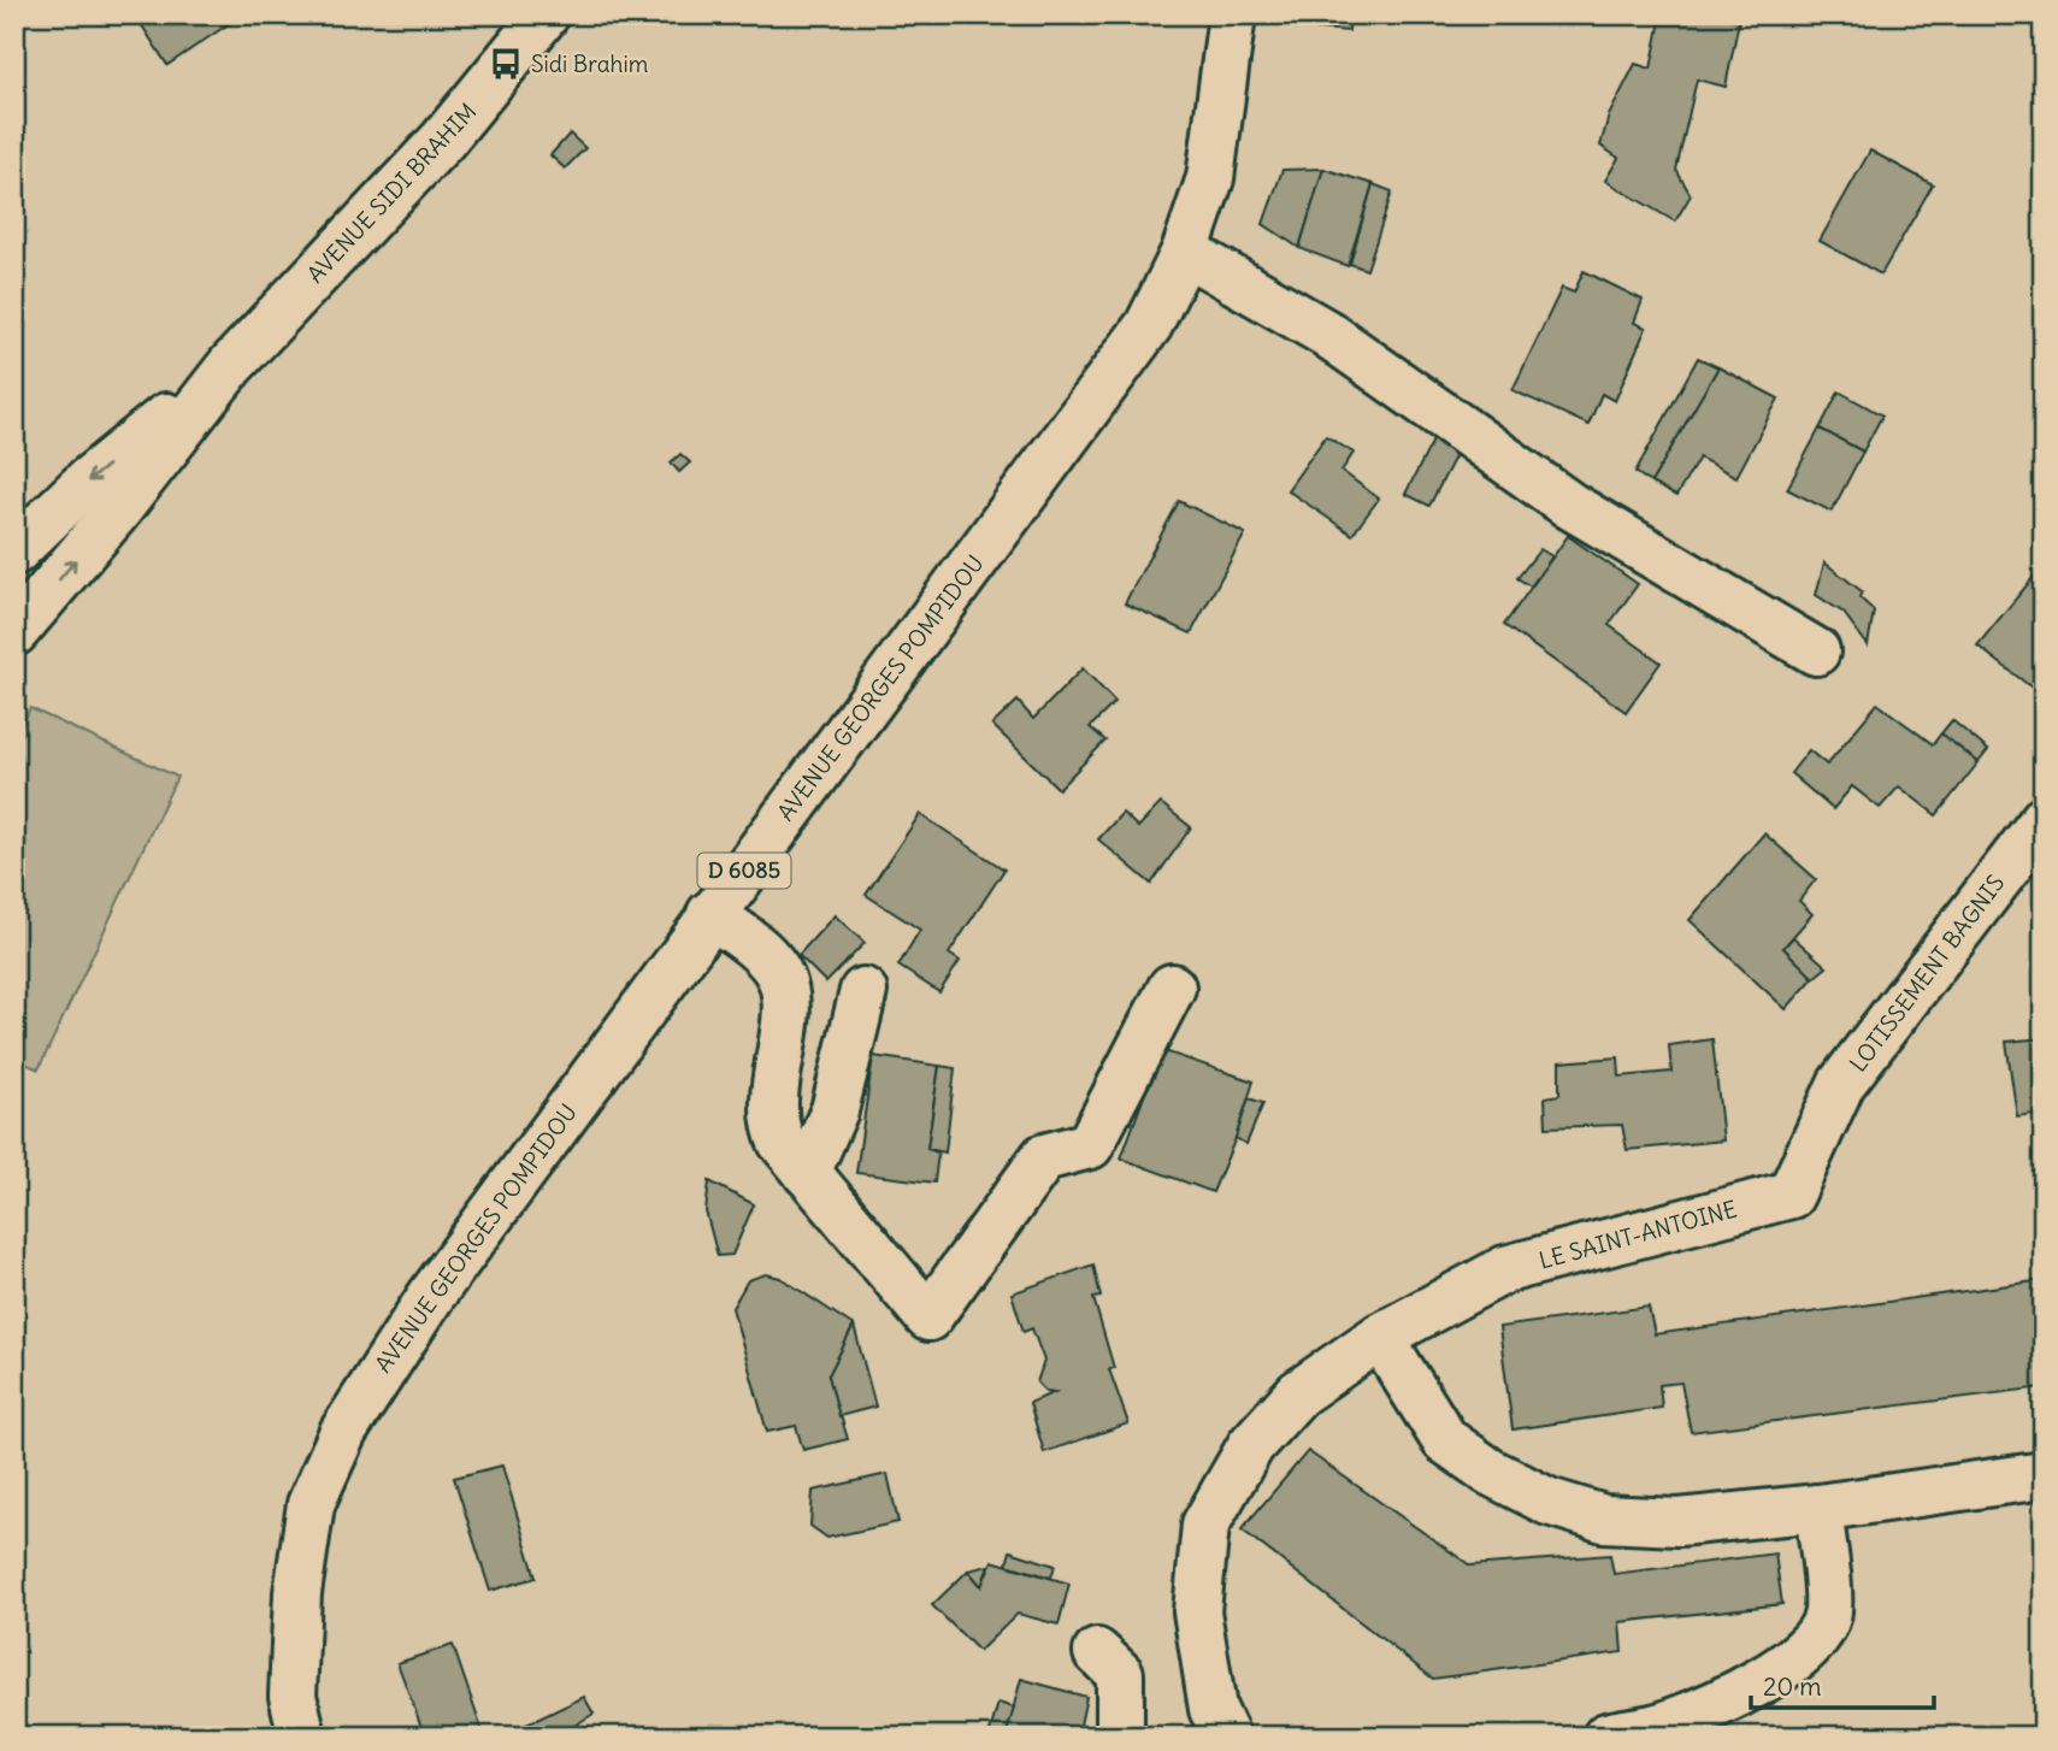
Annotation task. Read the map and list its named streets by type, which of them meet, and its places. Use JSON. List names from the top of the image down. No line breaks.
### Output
{"streets":{"street":["AVENUE SIDI BRAHIM","AVENUE GEORGES POMPIDOU","D 6085","LOTISSEMENT BAGNIS","LE SAINT-ANTOINE"]},"crossings":[["LOTISSEMENT BAGNIS","LE SAINT-ANTOINE"]],"places":{"bus stop":["Sidi Brahim"]},"scale_bar":"20 m"}
